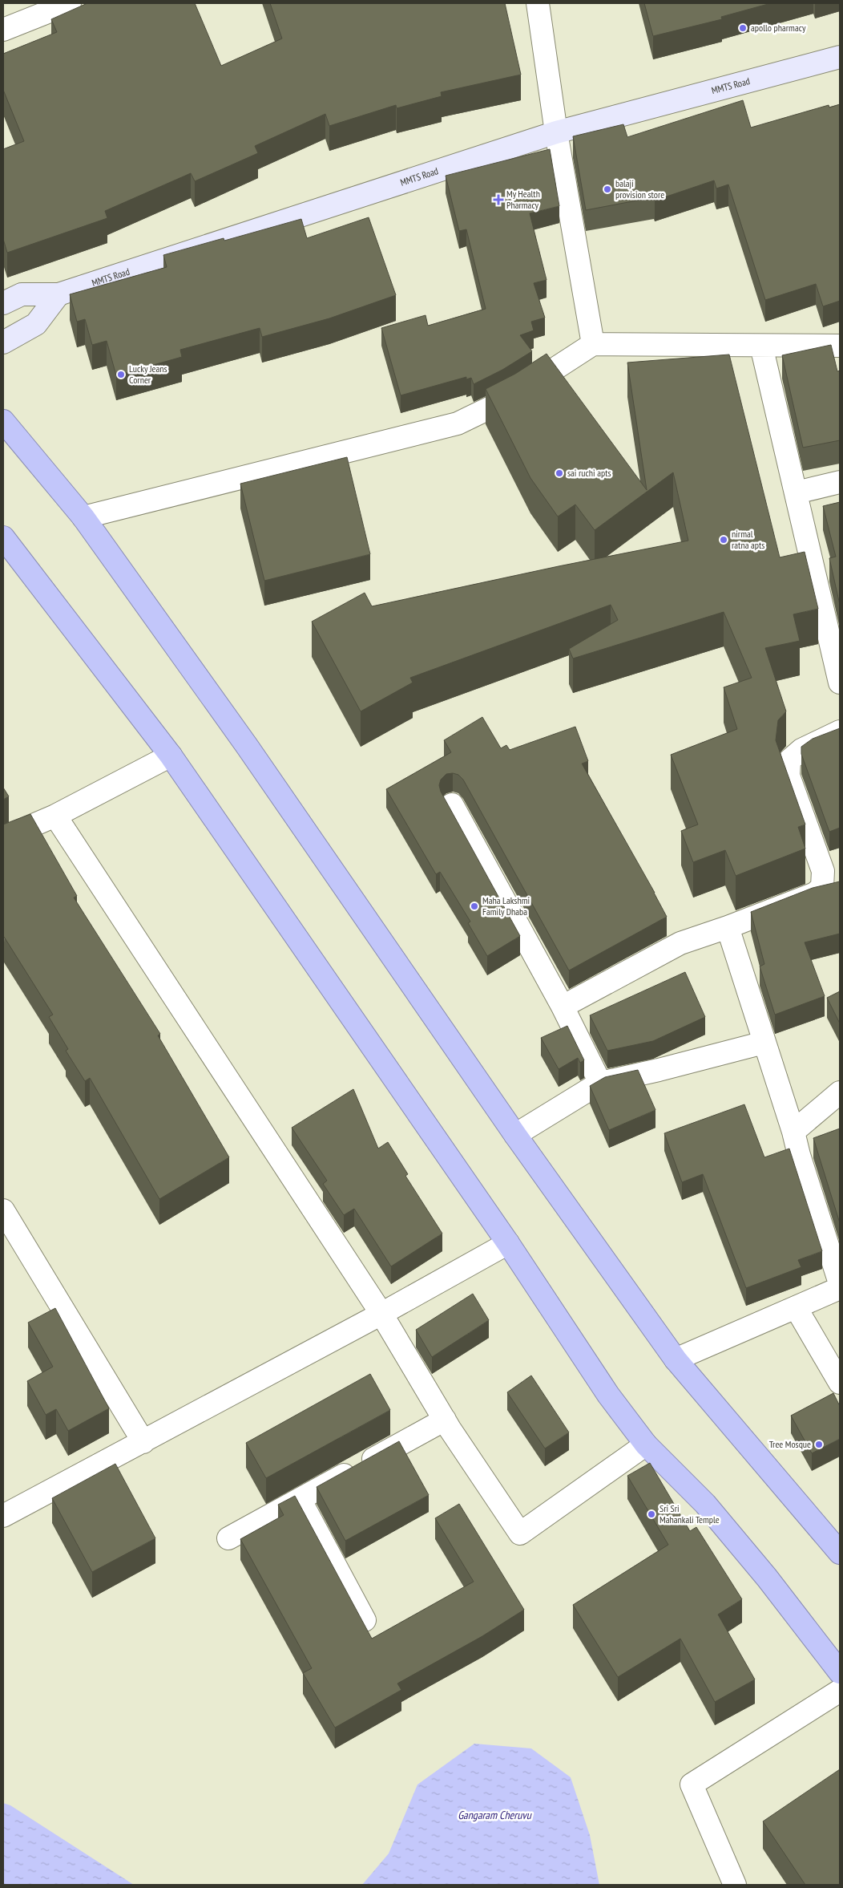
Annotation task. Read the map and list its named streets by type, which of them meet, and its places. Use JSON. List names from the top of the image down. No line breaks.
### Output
{"streets":{"main road":["MMTS Road"]},"water":["Gangaram Cheruvu"],"places":{"other":["apollo pharmacy","balaji provision store","Lucky Jeans Corner","sai ruchi apts","nirmal ratna apts","Maha Lakshmi Family Dhaba","Tree Mosque","Sri Sri Mahankali Temple"],"health":["My Health Pharmacy"]}}
